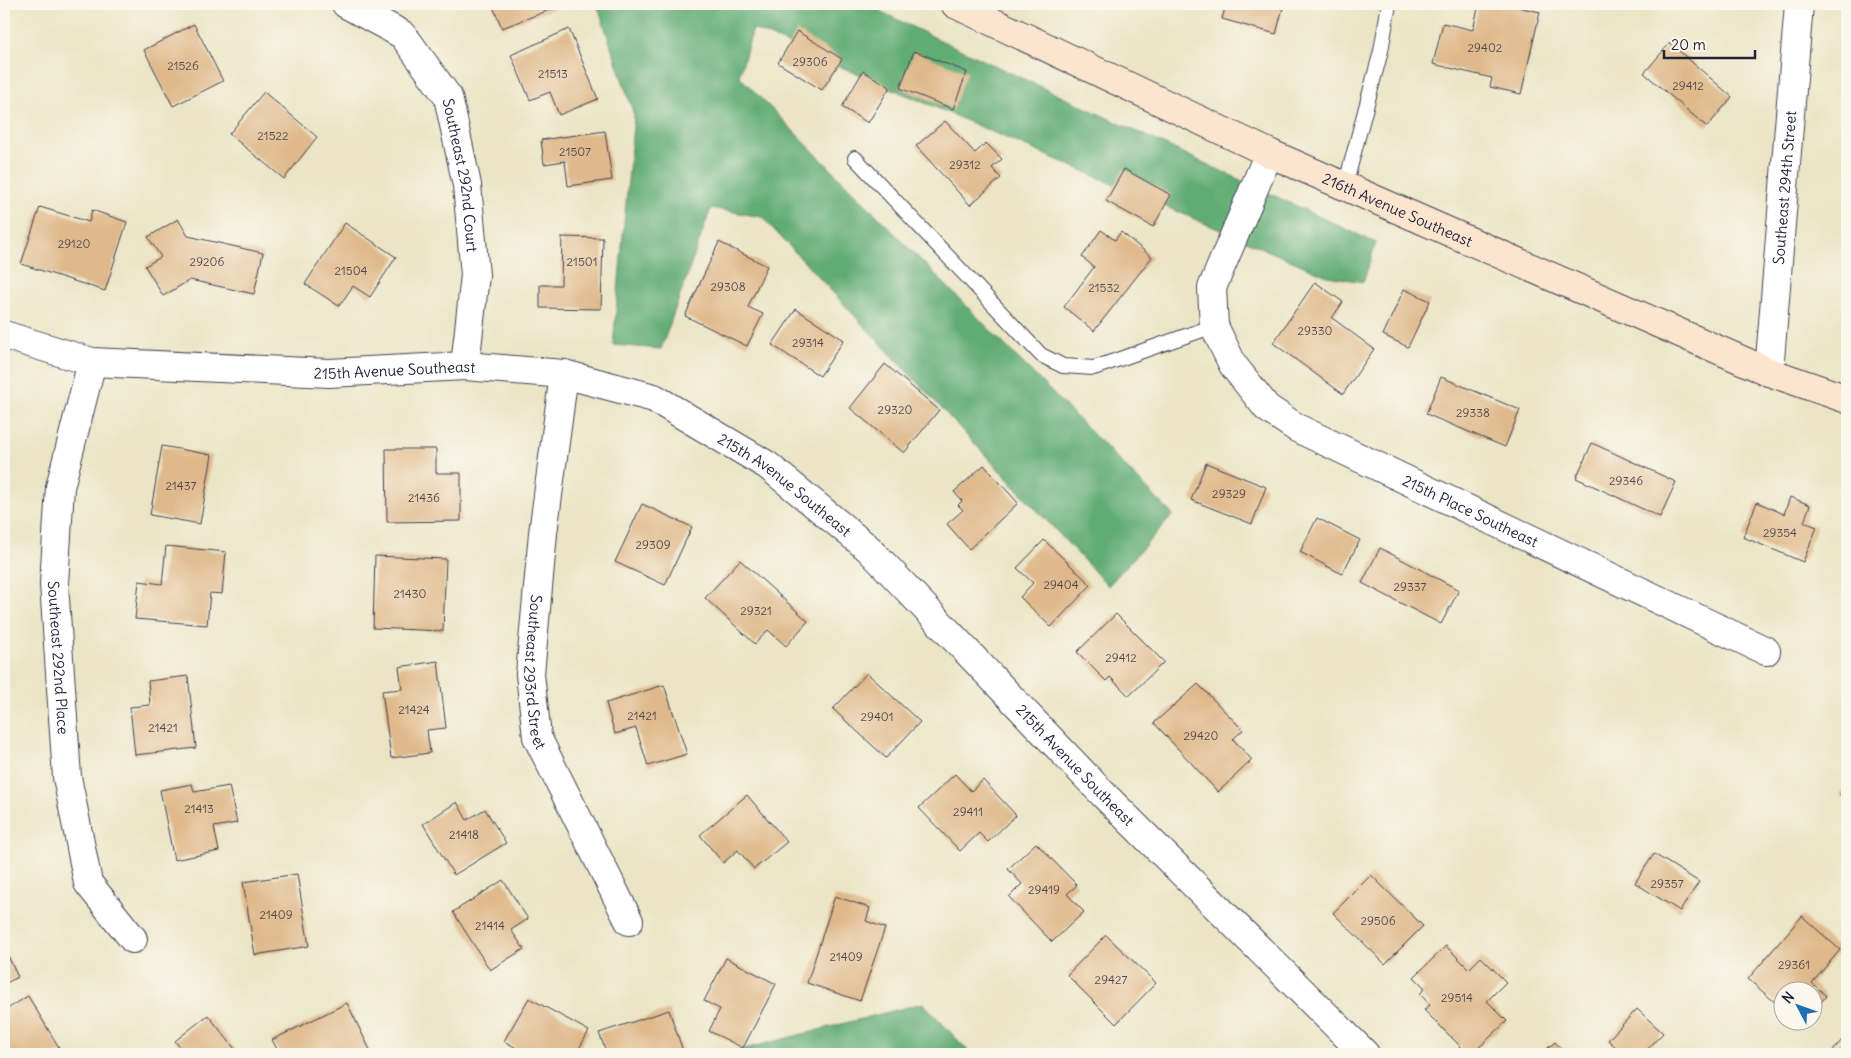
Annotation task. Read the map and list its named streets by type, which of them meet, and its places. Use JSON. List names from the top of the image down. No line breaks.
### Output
{"streets":{"street":["Southeast 292nd Court","Southeast 294th Street","216th Avenue Southeast","215th Avenue Southeast","215th Place Southeast","Southeast 292nd Place","Southeast 293rd Street"]},"crossings":[["Southeast 292nd Court","215th Avenue Southeast"],["Southeast 294th Street","216th Avenue Southeast"],["215th Avenue Southeast","Southeast 292nd Place"],["215th Avenue Southeast","Southeast 293rd Street"]],"house_numbers":["29402","29306","21526","21513","29412","21522","21507","29312","29120","29206","21501","21504","29308","21532","29330","29314","29320","29338","29346","21437","29329","21436","29354","29309","29404","29337","21430","29321","29412","21424","21421","29401","21421","29420","21413","29411","21418","29357","29419","21409","29506","21414","21409","29361","29427","29514"],"scale_bar":"20 m","north":"top left"}
